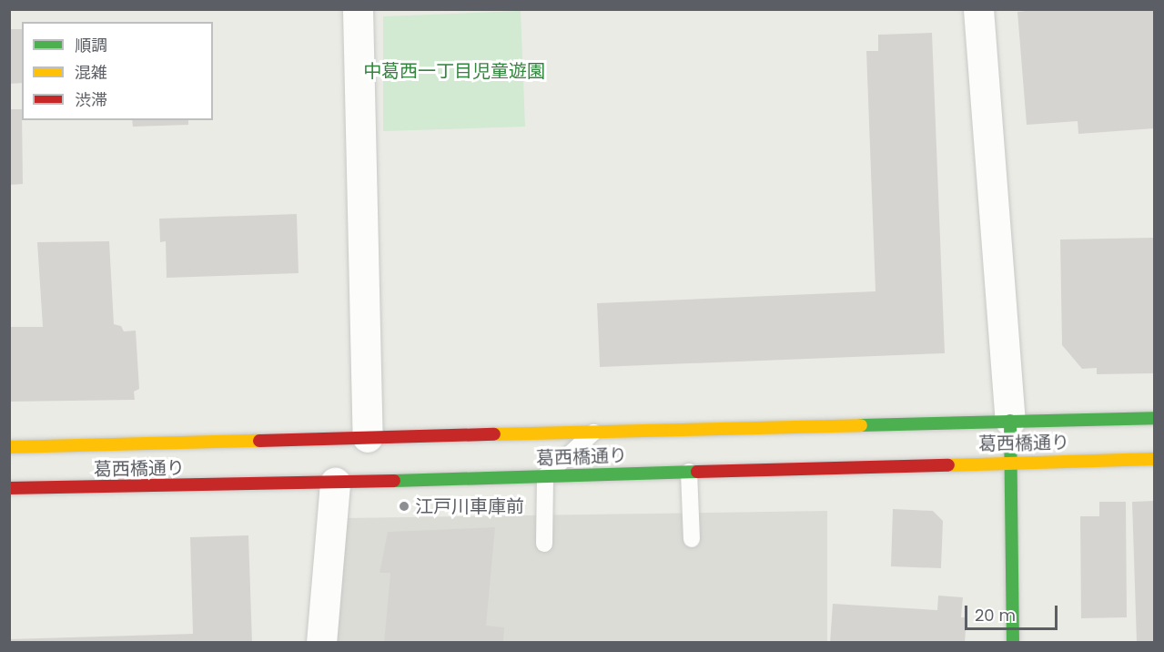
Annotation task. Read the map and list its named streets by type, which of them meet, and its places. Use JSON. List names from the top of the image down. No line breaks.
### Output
{"streets":{"main road":["葛西橋通り"]},"parks":["中葛西一丁目児童遊園"],"places":["江戸川車庫前"],"legend":["順調","混雑","渋滞"],"scale_bar":"20 m"}
